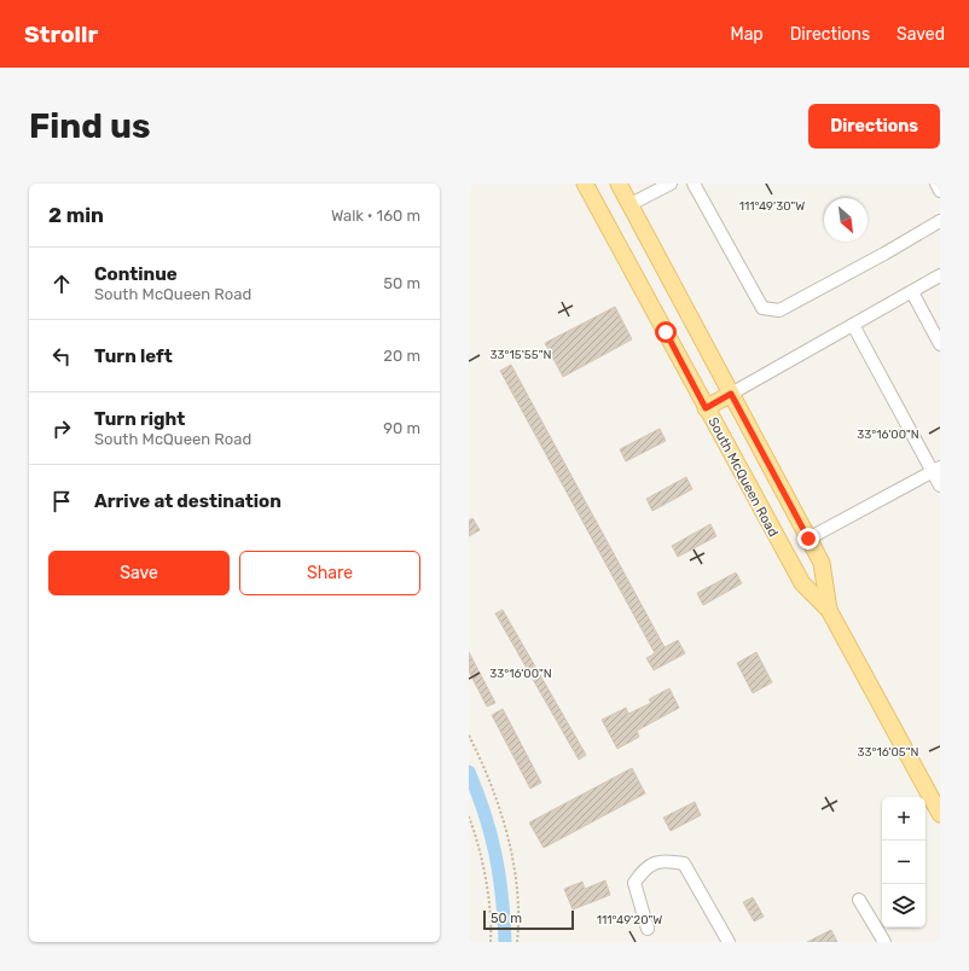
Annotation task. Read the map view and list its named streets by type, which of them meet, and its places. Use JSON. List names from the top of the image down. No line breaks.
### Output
{"streets":{"main road":["South McQueen Road"]},"scale_bar":"50 m","north":"bottom right","page":{"header":"Strollr","nav":["Map","Directions","Saved"],"buttons":["Directions",["Save","Share"]],"title":"Find us","heading":["2 min","Walk · 160 m"],"list":[["Continue","South McQueen Road","50 m"],["Turn left","20 m"],["Turn right","South McQueen Road","90 m"],"Arrive at destination"],"map_buttons":["+","−"],"scale":"50 m"},"coordinates":["111°49'30\"W","33°15'55\"N","33°16'00\"N","33°16'05\"N","111°49'20\"W"]}
